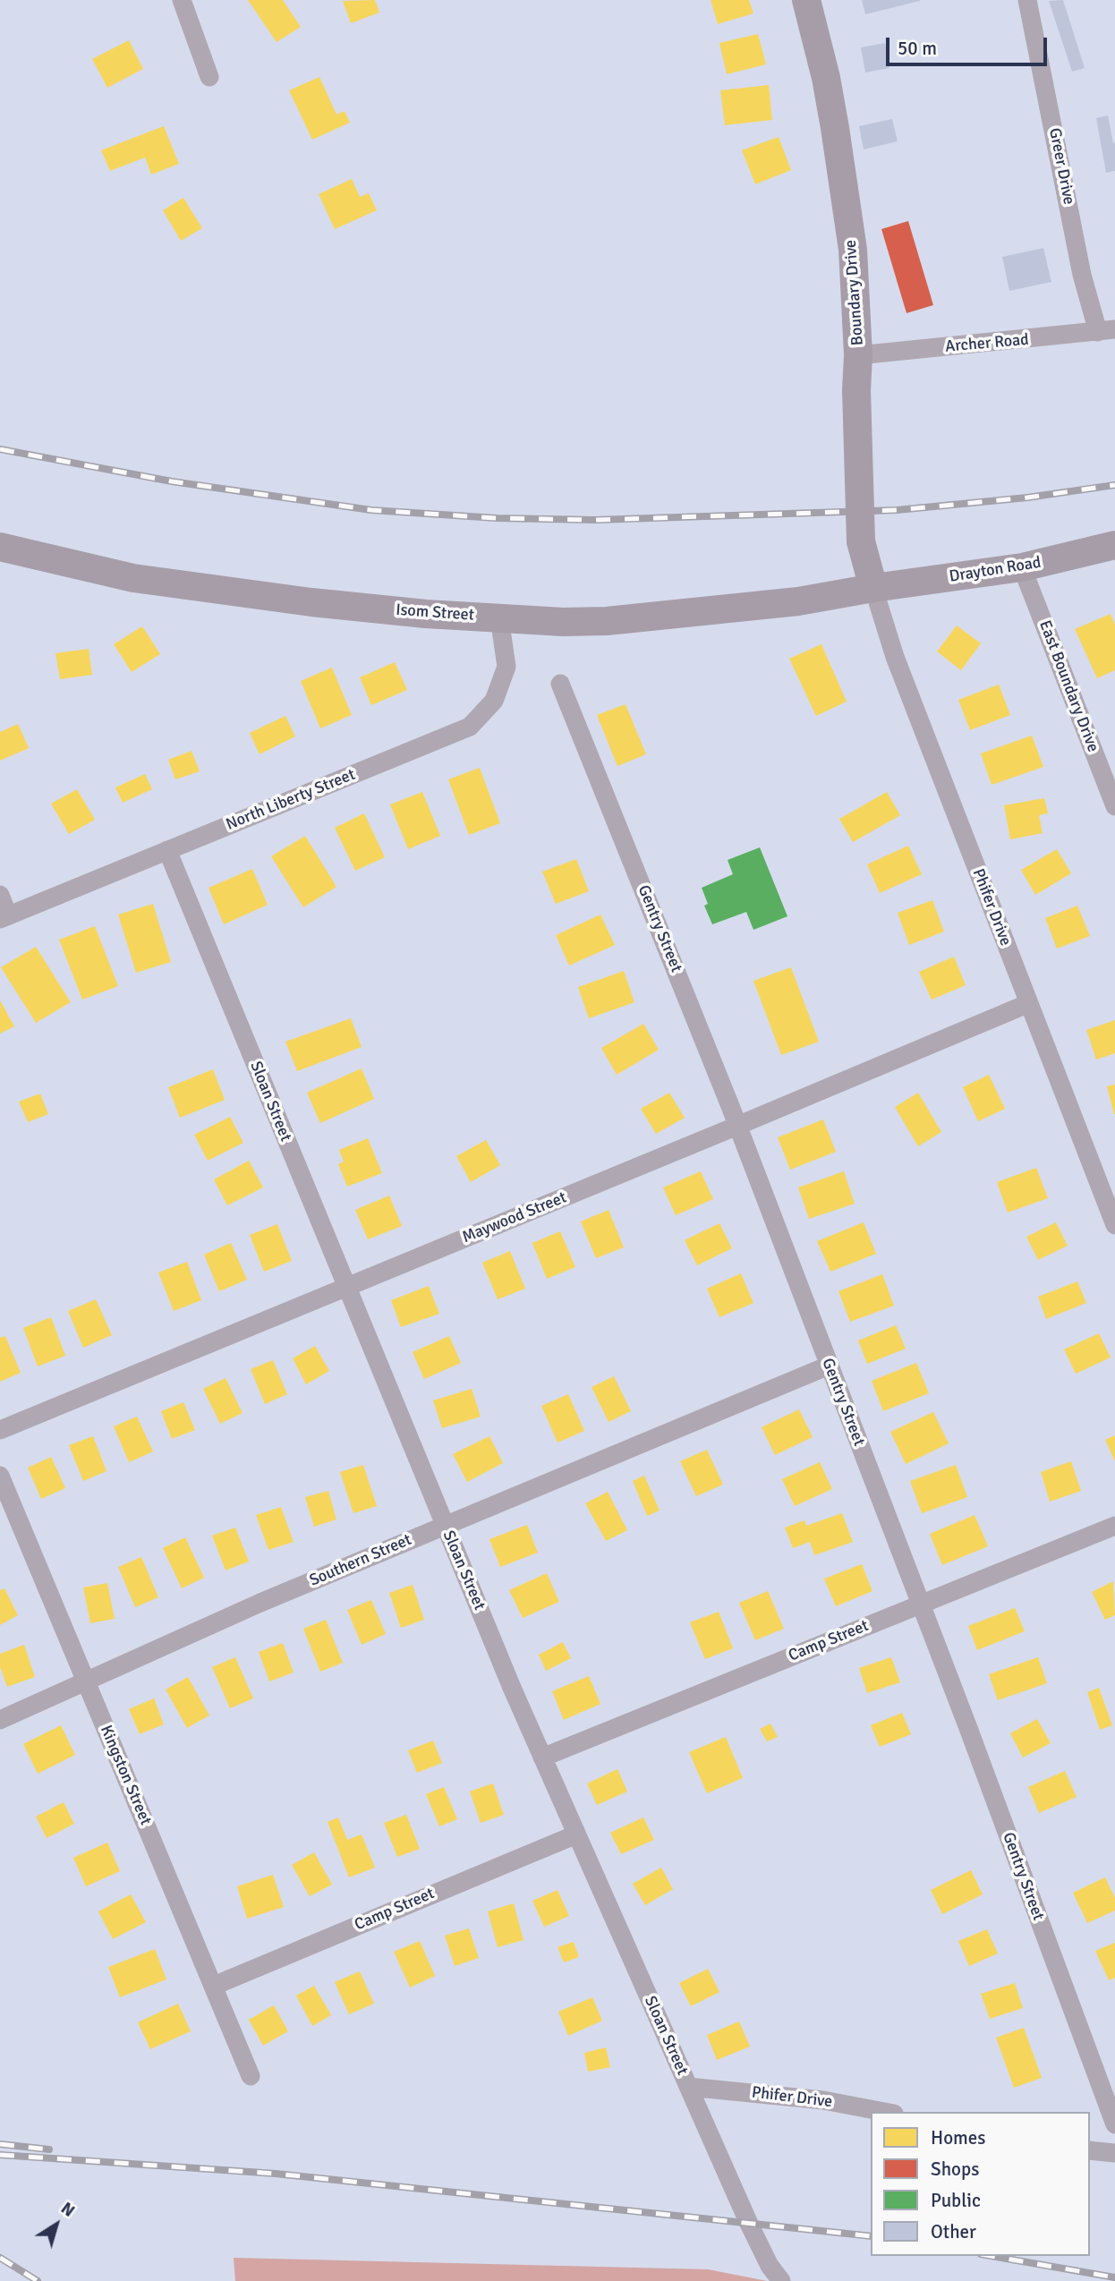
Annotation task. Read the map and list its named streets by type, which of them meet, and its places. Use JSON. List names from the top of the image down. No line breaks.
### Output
{"streets":{"main road":["Boundary Drive","Drayton Road","Isom Street"],"street":["Greer Drive","Archer Road","East Boundary Drive","North Liberty Street","Phifer Drive","Gentry Street","Sloan Street","Maywood Street","Southern Street","Camp Street","Kingston Street"]},"crossings":[["Greer Drive","Archer Road"],["Boundary Drive","Archer Road"],["Boundary Drive","Drayton Road"],["Boundary Drive","Isom Street"],["Boundary Drive","Phifer Drive"],["Drayton Road","Isom Street"],["Drayton Road","East Boundary Drive"],["Drayton Road","Phifer Drive"],["Isom Street","North Liberty Street"],["Isom Street","Phifer Drive"],["North Liberty Street","Sloan Street"],["Phifer Drive","Sloan Street"],["Phifer Drive","Maywood Street"],["Gentry Street","Maywood Street"],["Gentry Street","Southern Street"],["Gentry Street","Camp Street"],["Sloan Street","Maywood Street"],["Sloan Street","Southern Street"],["Sloan Street","Camp Street"],["Southern Street","Kingston Street"],["Camp Street","Kingston Street"]],"legend":["Homes","Shops","Public","Other"],"scale_bar":"50 m","north":"top right"}
